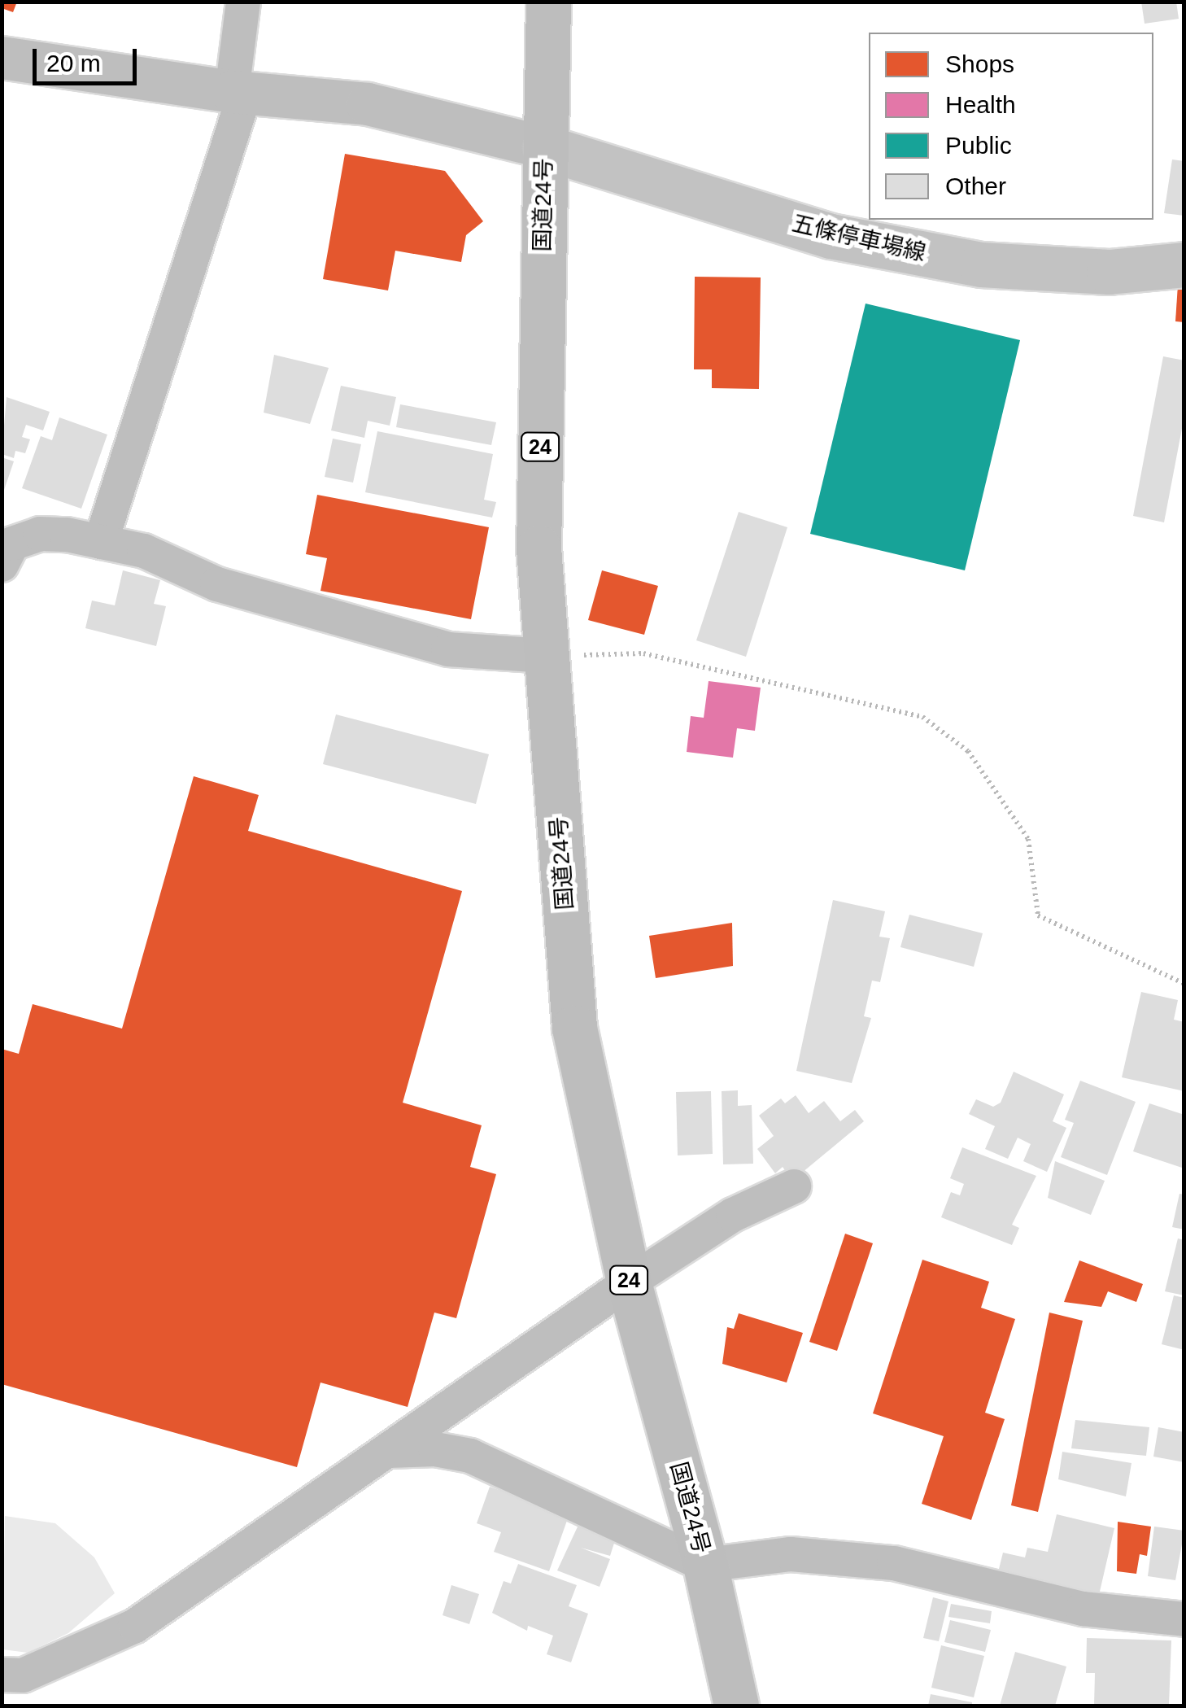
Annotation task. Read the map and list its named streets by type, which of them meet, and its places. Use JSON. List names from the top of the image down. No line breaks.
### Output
{"streets":{"highway":["国道24号","24"],"main road":["五條停車場線"]},"crossings":[["国道24号","五條停車場線"]],"legend":["Shops","Health","Public","Other"],"scale_bar":"20 m"}
